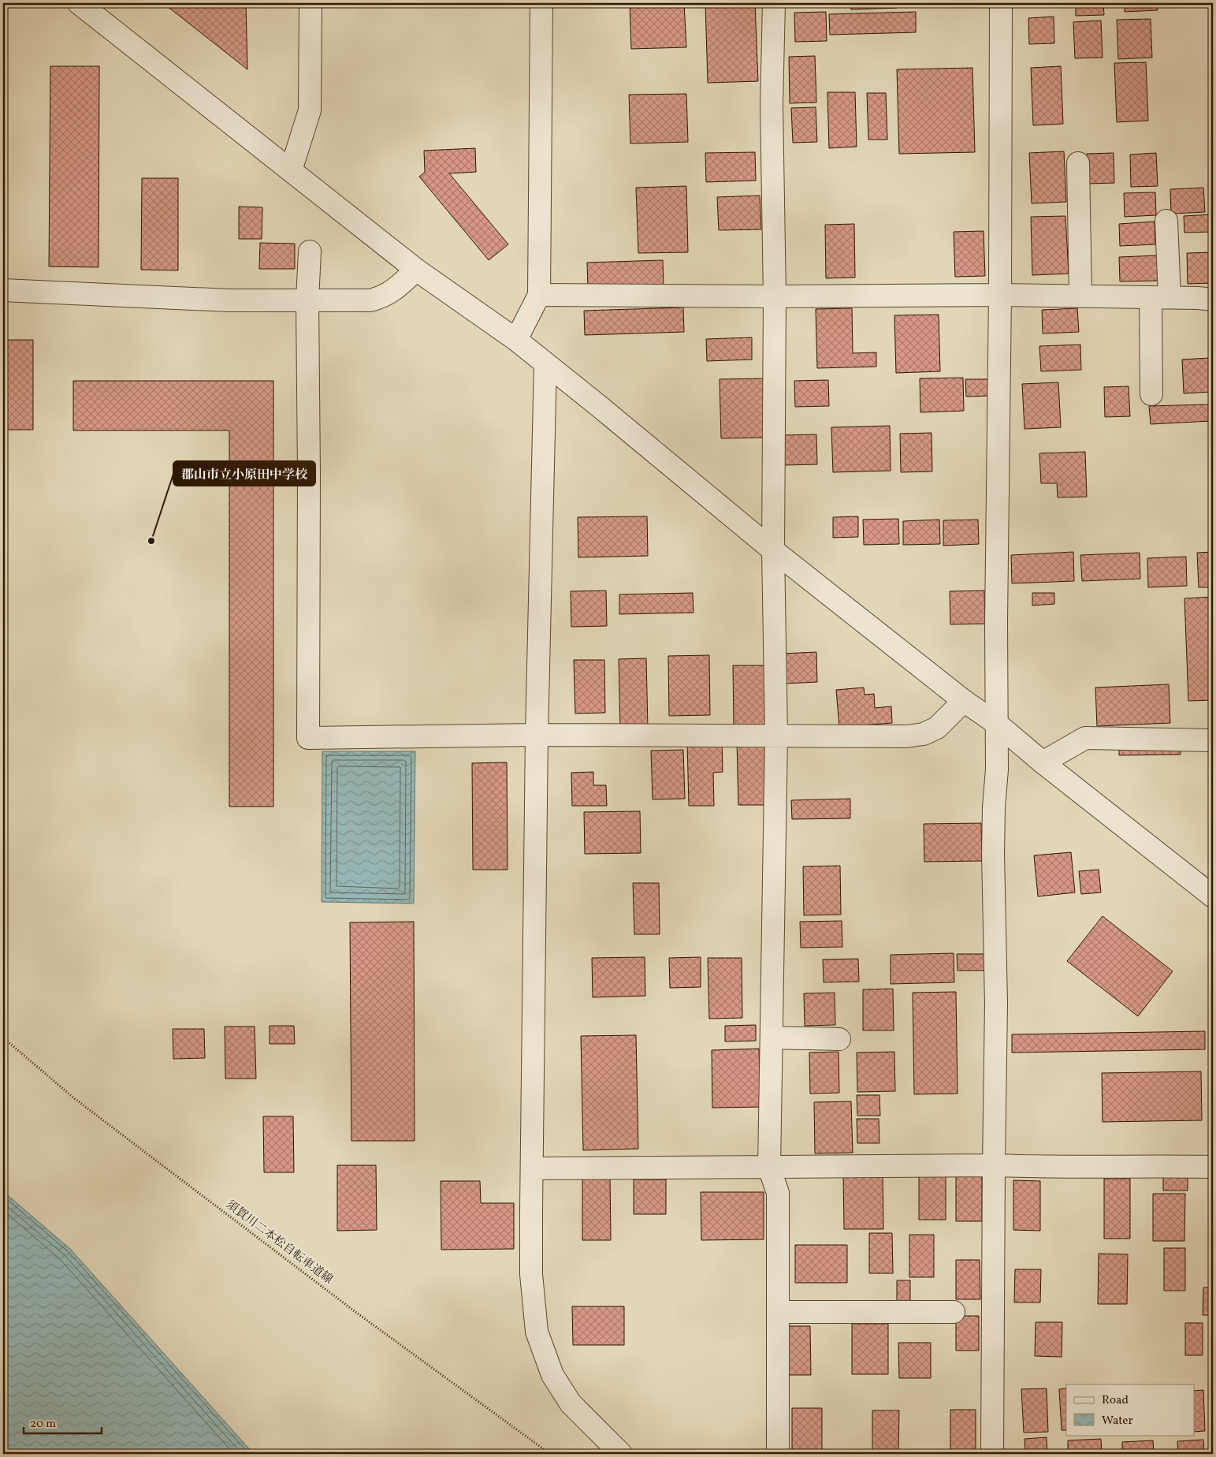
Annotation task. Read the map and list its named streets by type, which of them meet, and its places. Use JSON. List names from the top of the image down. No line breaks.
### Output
{"streets":{"path":["須賀川二本松自転車道線"]},"places":["郡山市立小原田中学校"],"legend":["Road","Water"],"scale_bar":"20 m"}
